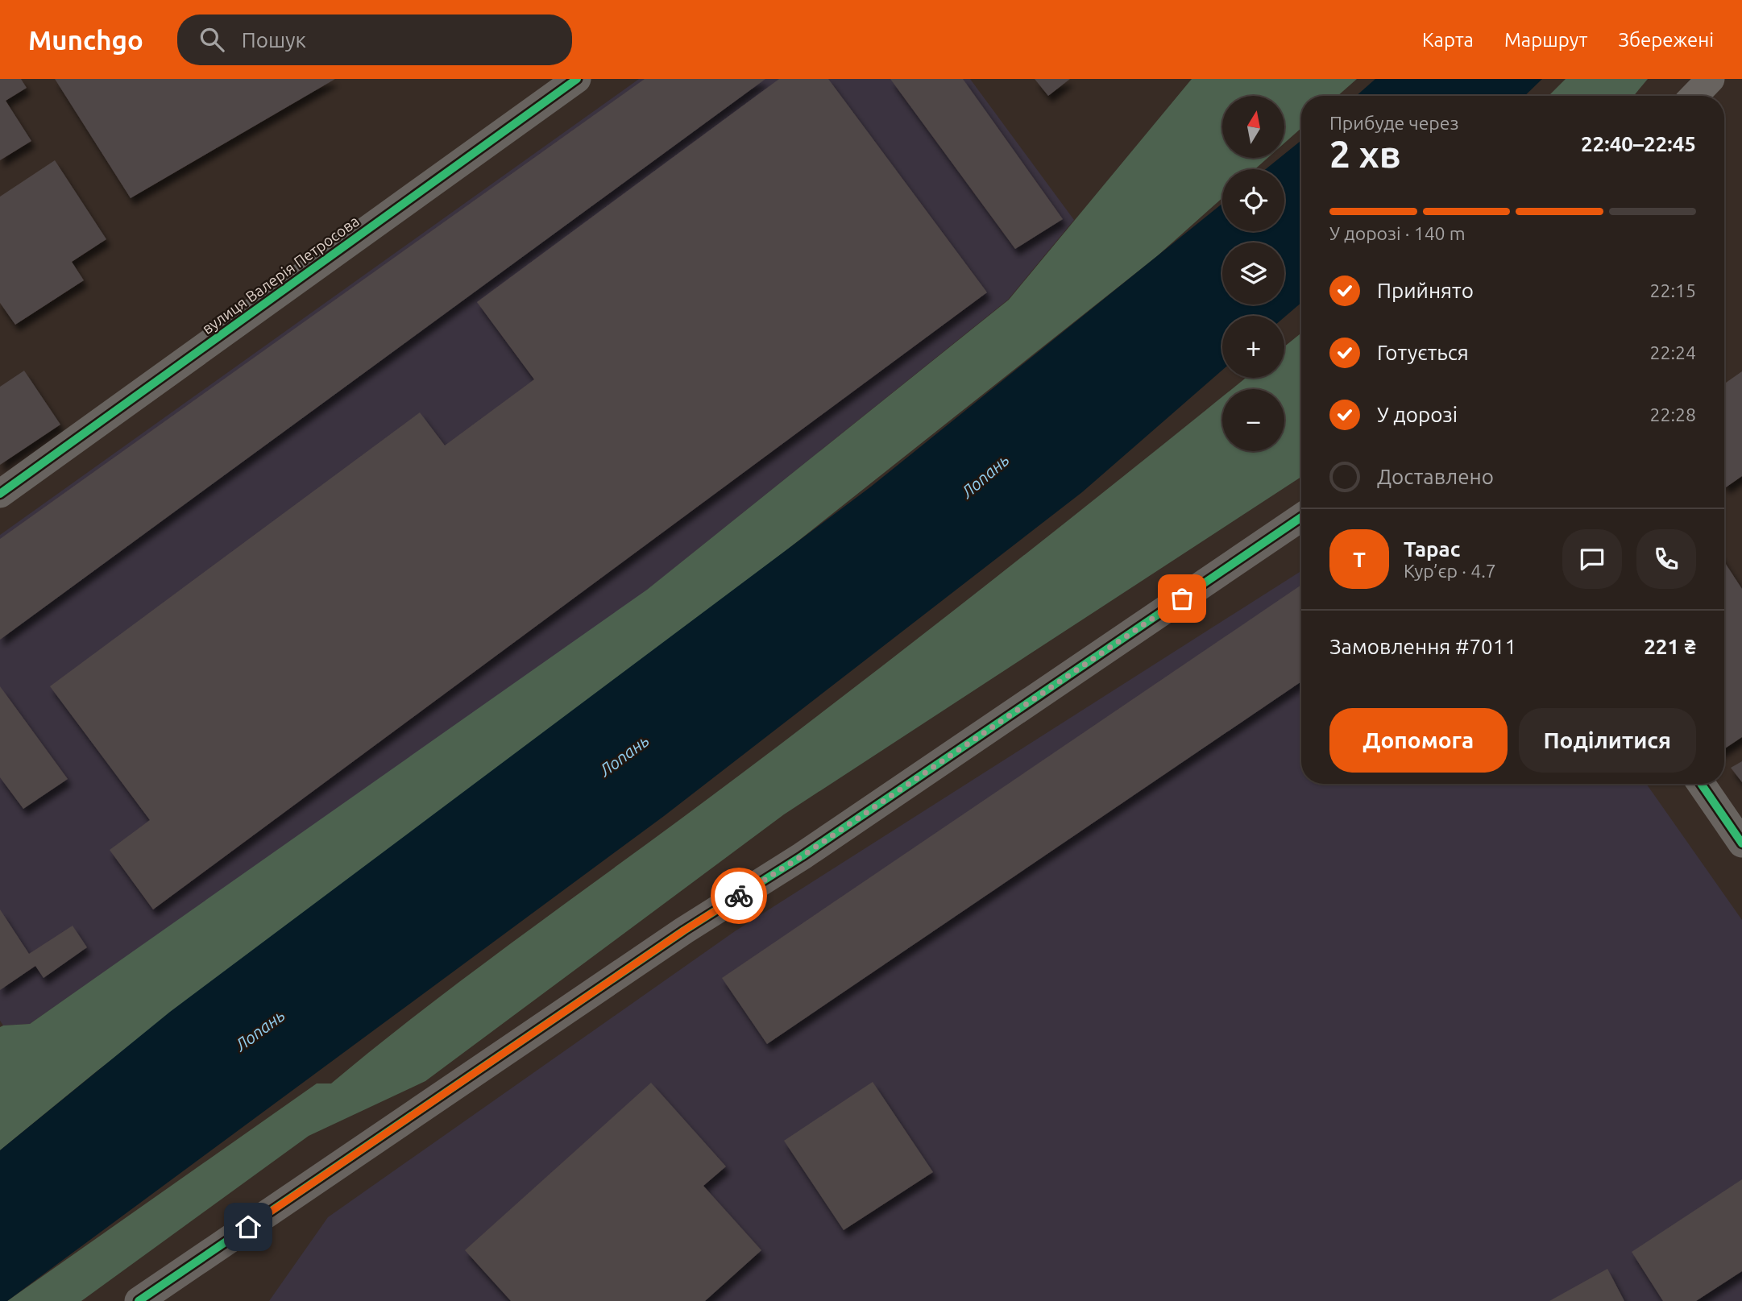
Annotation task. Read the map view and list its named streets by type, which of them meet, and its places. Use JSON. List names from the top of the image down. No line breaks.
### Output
{"streets":{"street":["вулиця Валерія Петросова"]},"water":["Лопань"],"north":"top","page":{"header":"Munchgo","search":"Пошук","nav":["Карта","Маршрут","Збережені"],"map_buttons":["+","−"],"heading":["2 хв","Прибуде через","22:40–22:45"],"panel":["Тарас","Кур’єр · 4.7","Замовлення #7011","221 ₴"],"bar":"У дорозі · 140 m","list":[["Прийнято","22:15"],["Готується","22:24"],["У дорозі","22:28"],"Доставлено"],"round":"Т","buttons":["Допомога","Поділитися"]}}
